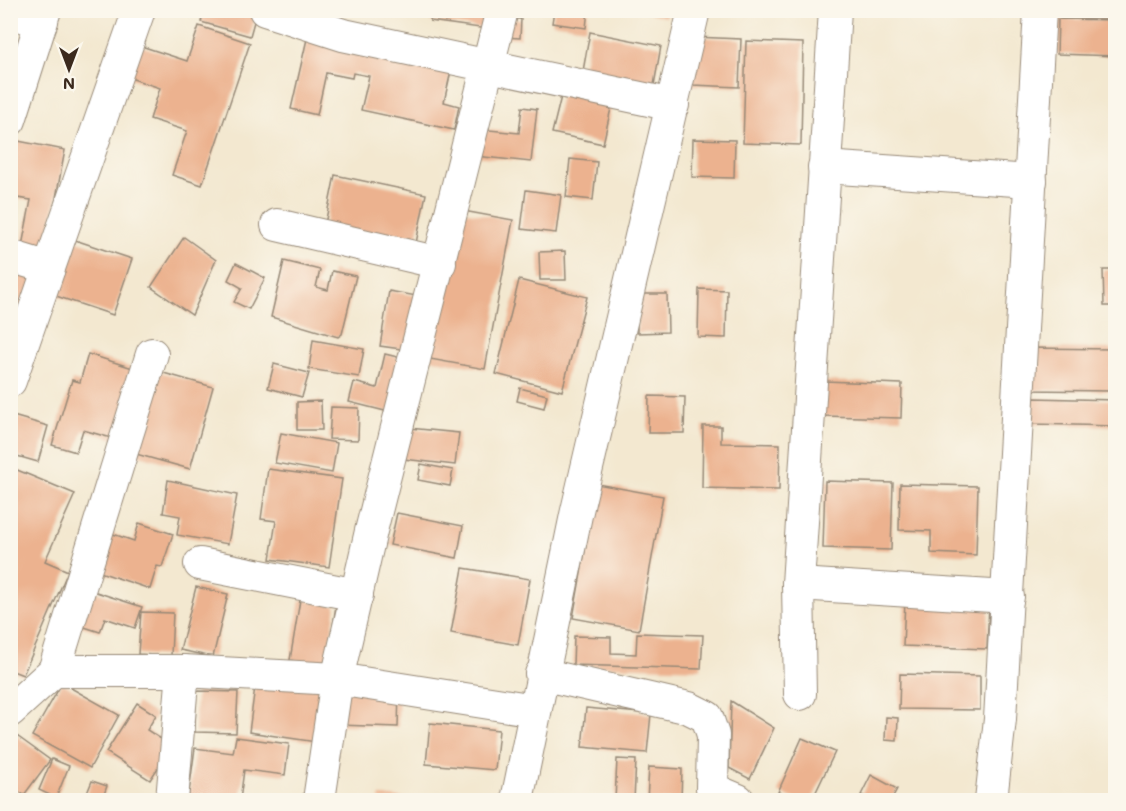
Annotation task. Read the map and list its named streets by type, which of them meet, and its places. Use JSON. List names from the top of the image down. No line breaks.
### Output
{"north":"bottom"}
